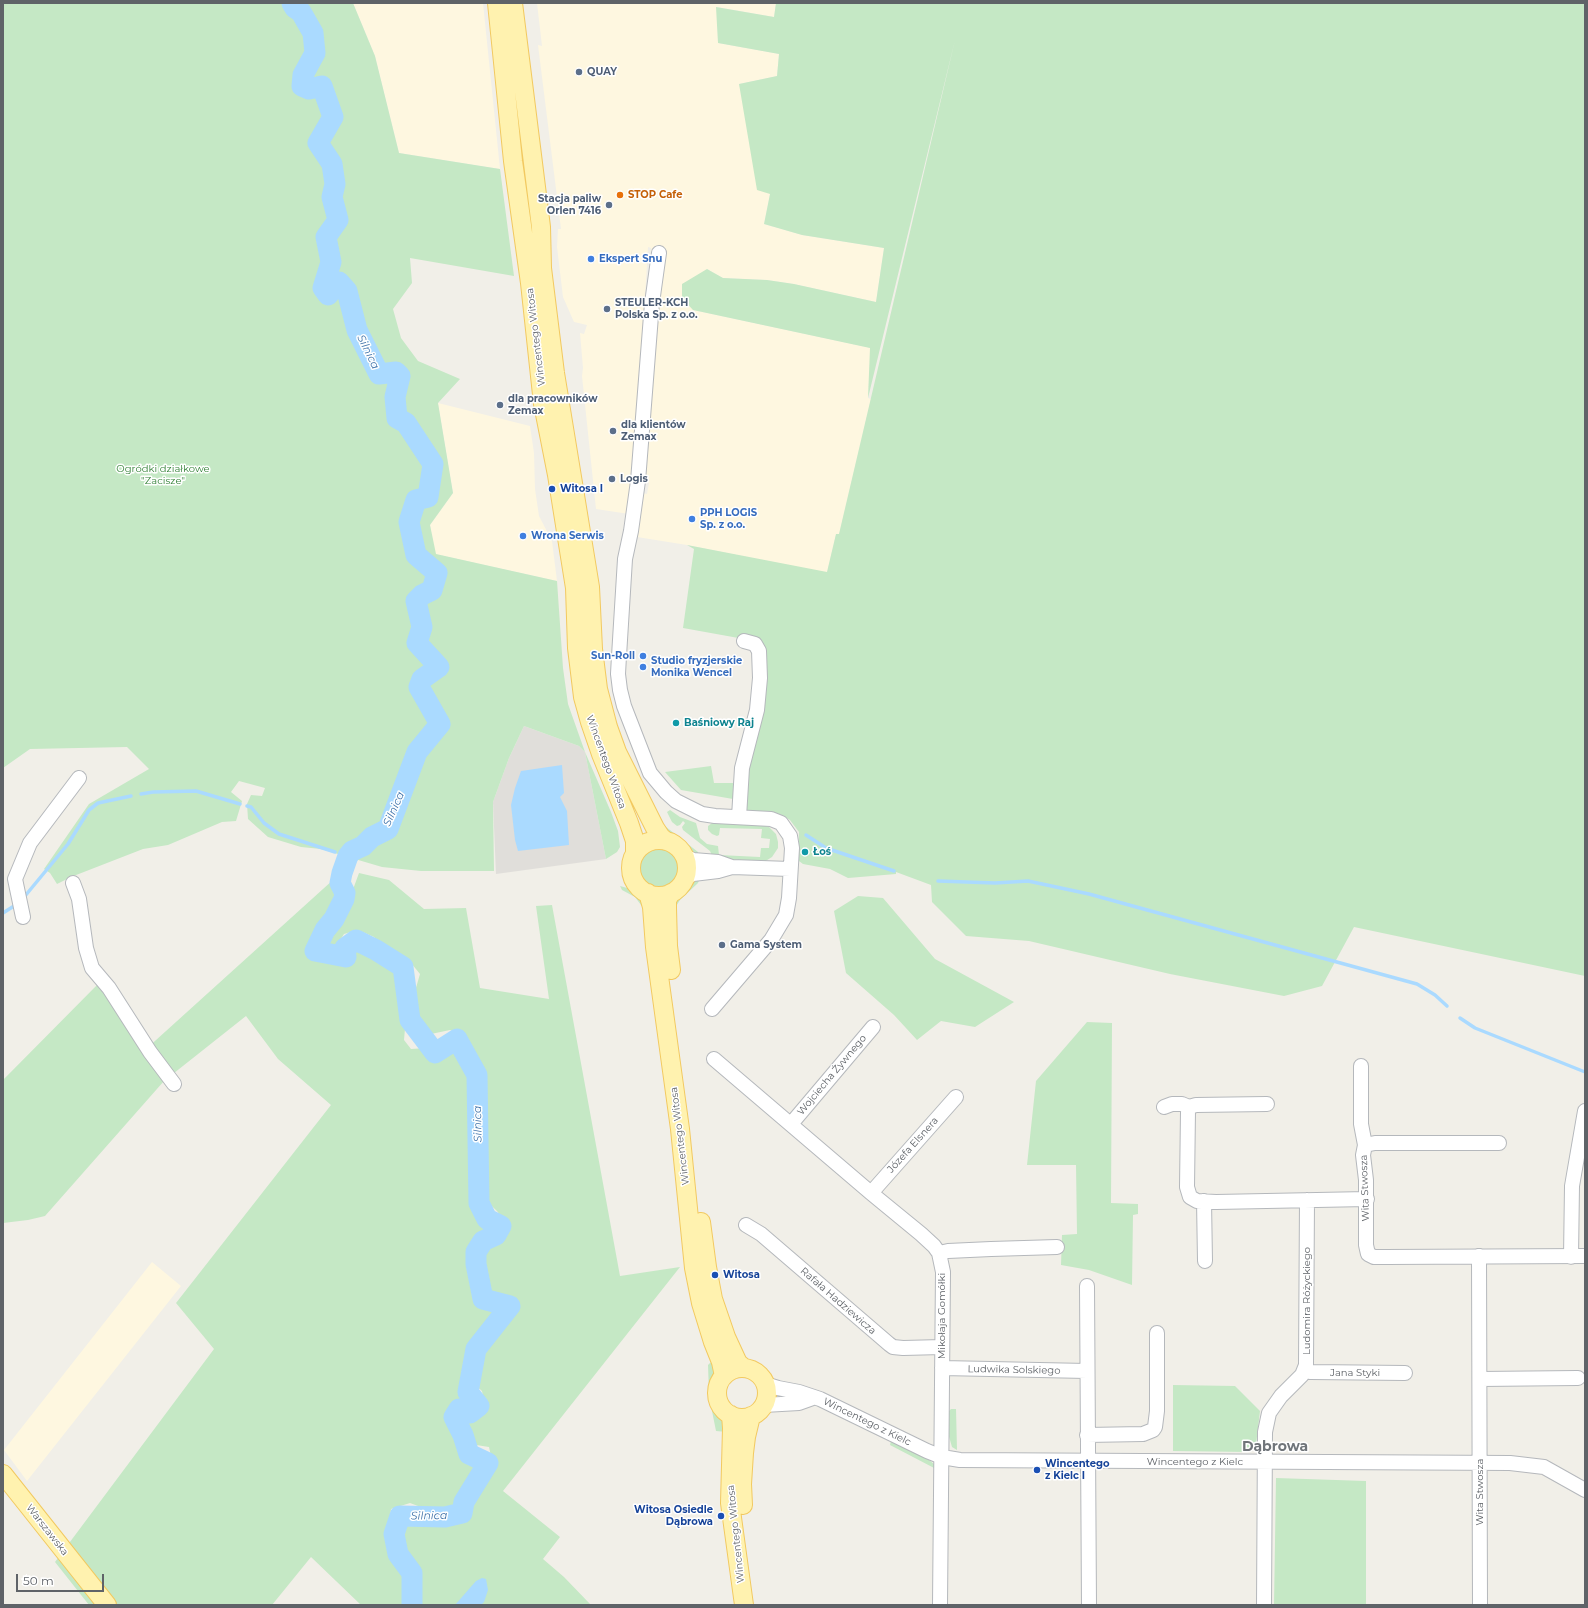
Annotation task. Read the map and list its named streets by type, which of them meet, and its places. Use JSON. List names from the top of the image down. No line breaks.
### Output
{"streets":{"main road":["Wincentego Witosa","Warszawska"],"street":["Wojciecha Żywnego","Józefa Elsnera","Wita Stwosza","Rafała Hadziewicza","Ludomira Różyckiego","Mikołaja Gomółki","Ludwika Solskiego","Jana Styki","Wincentego z Kielc"]},"crossings":[["Wincentego Witosa","Wincentego z Kielc"],["Wojciecha Żywnego","Mikołaja Gomółki"],["Józefa Elsnera","Mikołaja Gomółki"],["Wita Stwosza","Wincentego z Kielc"],["Rafała Hadziewicza","Mikołaja Gomółki"],["Ludomira Różyckiego","Jana Styki"],["Mikołaja Gomółki","Ludwika Solskiego"],["Mikołaja Gomółki","Wincentego z Kielc"]],"districts":["Dąbrowa"],"water":["Silnica"],"parks":["Ogródki działkowe \"Zacisze\""],"places":["QUAY","STOP Cafe","Stacja paliw Orlen 7416","Ekspert Snu","STEULER-KCH Polska Sp. z o.o.","dla pracowników Zemax","dla klientów Zemax","Logis","Witosa I","PPH LOGIS Sp. z o.o.","Wrona Serwis","Sun-Roll","Studio fryzjerskie Monika Wencel","Baśniowy Raj","Łoś","Gama System","Witosa","Wincentego z Kielc I","Witosa Osiedle Dąbrowa"],"scale_bar":"50 m"}
